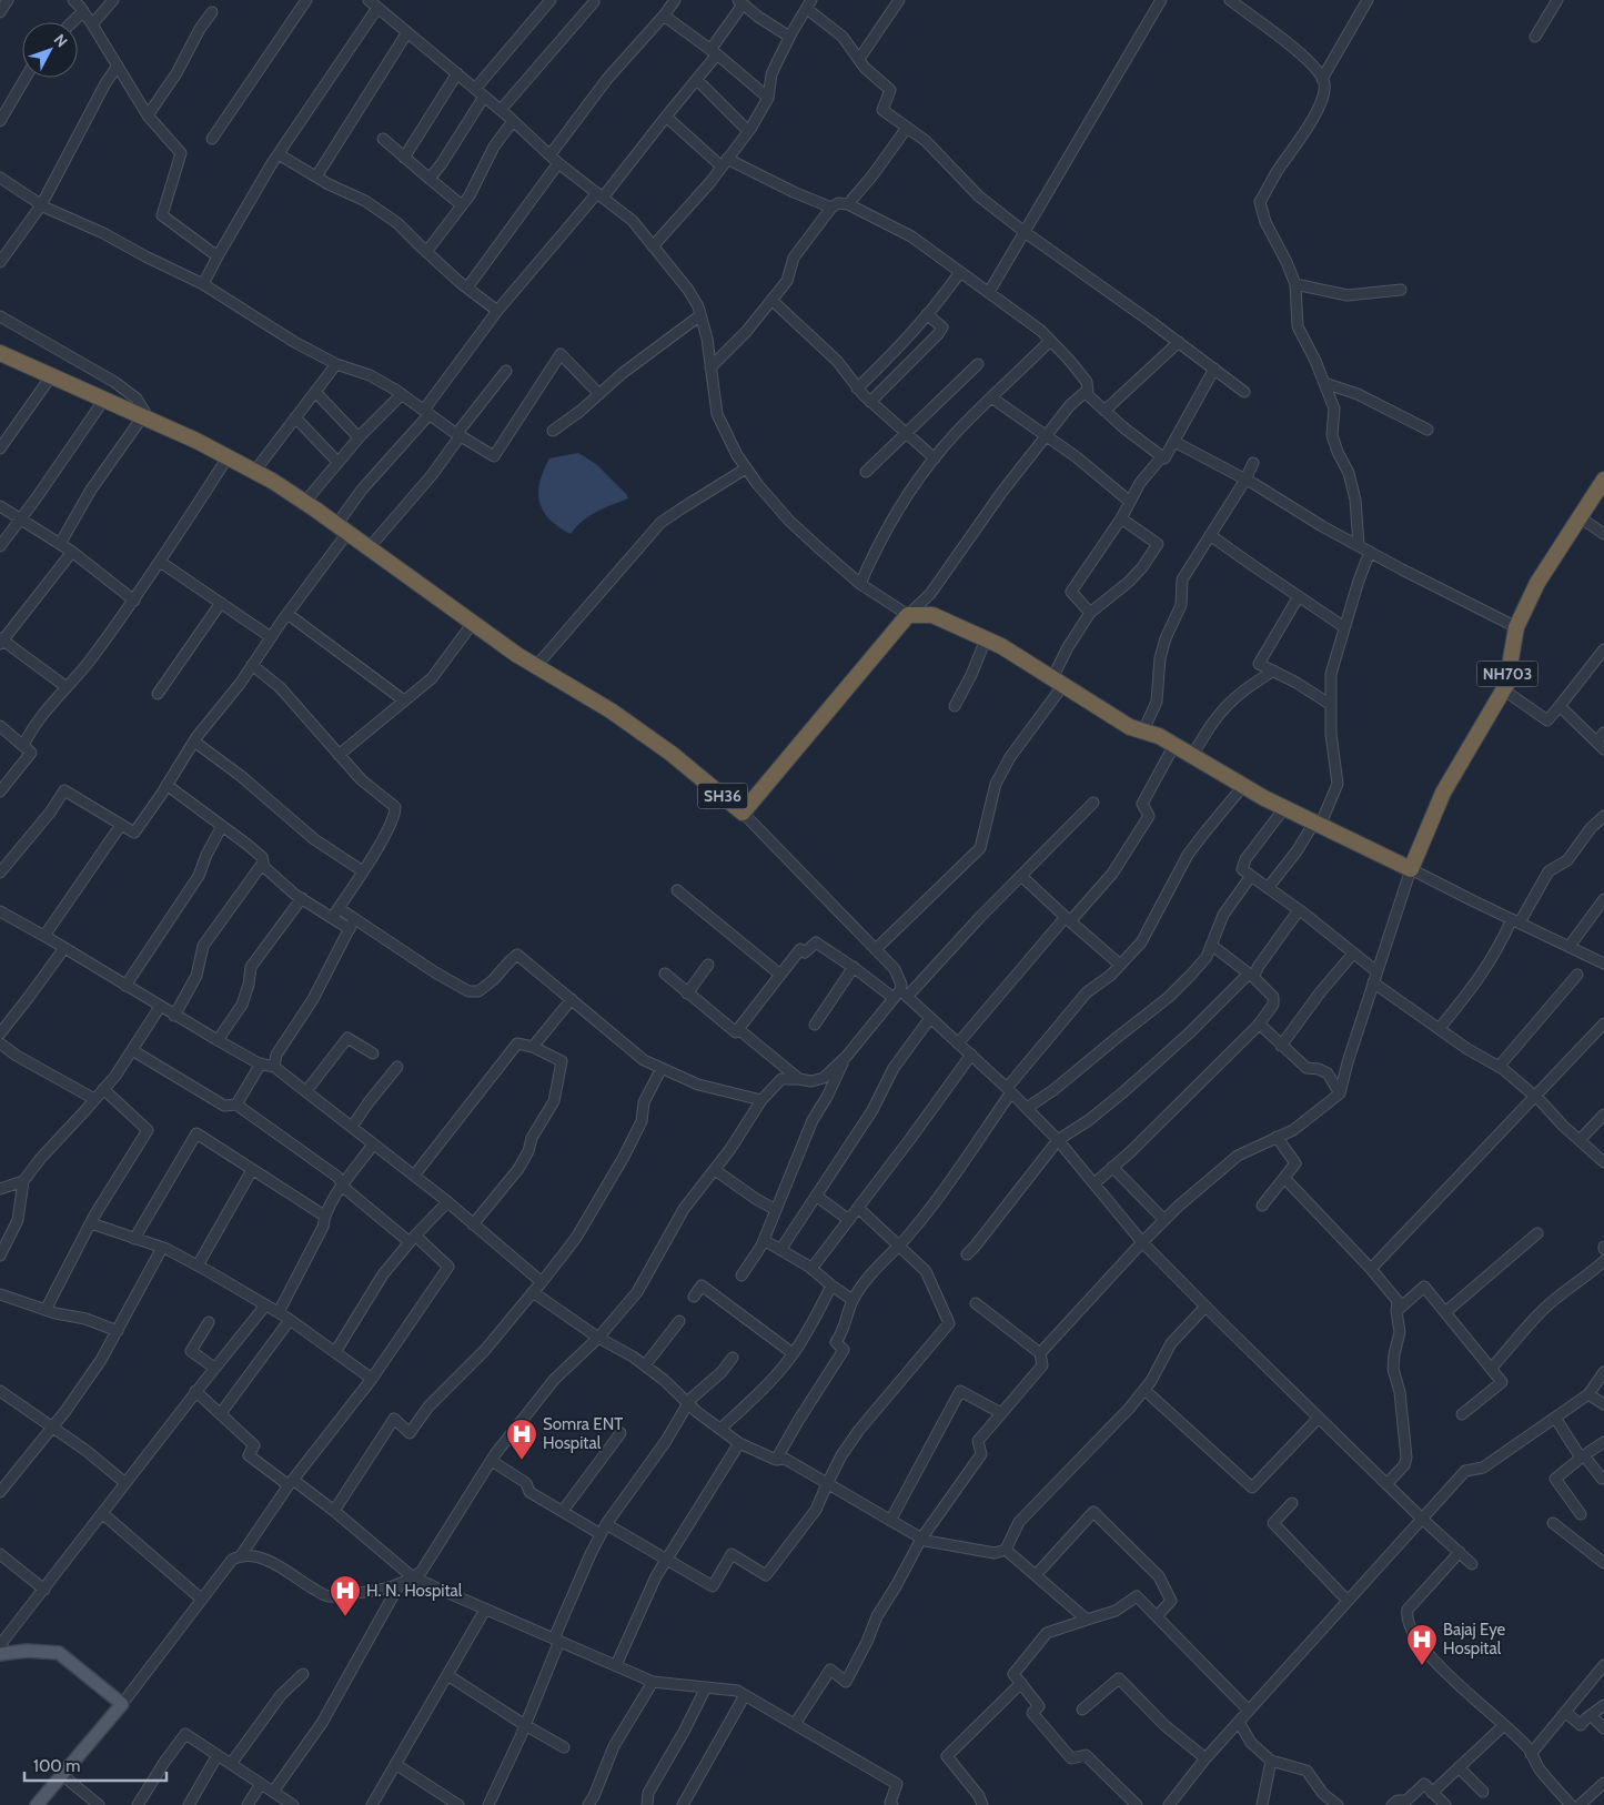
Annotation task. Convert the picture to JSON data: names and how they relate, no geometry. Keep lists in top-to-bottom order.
{
  "streets": {
    "highway": ["NH703", "SH36"]
  },
  "places": {
    "hospital": ["Somra ENT Hospital", "H. N. Hospital", "Bajaj Eye Hospital"]
  },
  "scale_bar": "100 m",
  "north": "top right"
}
